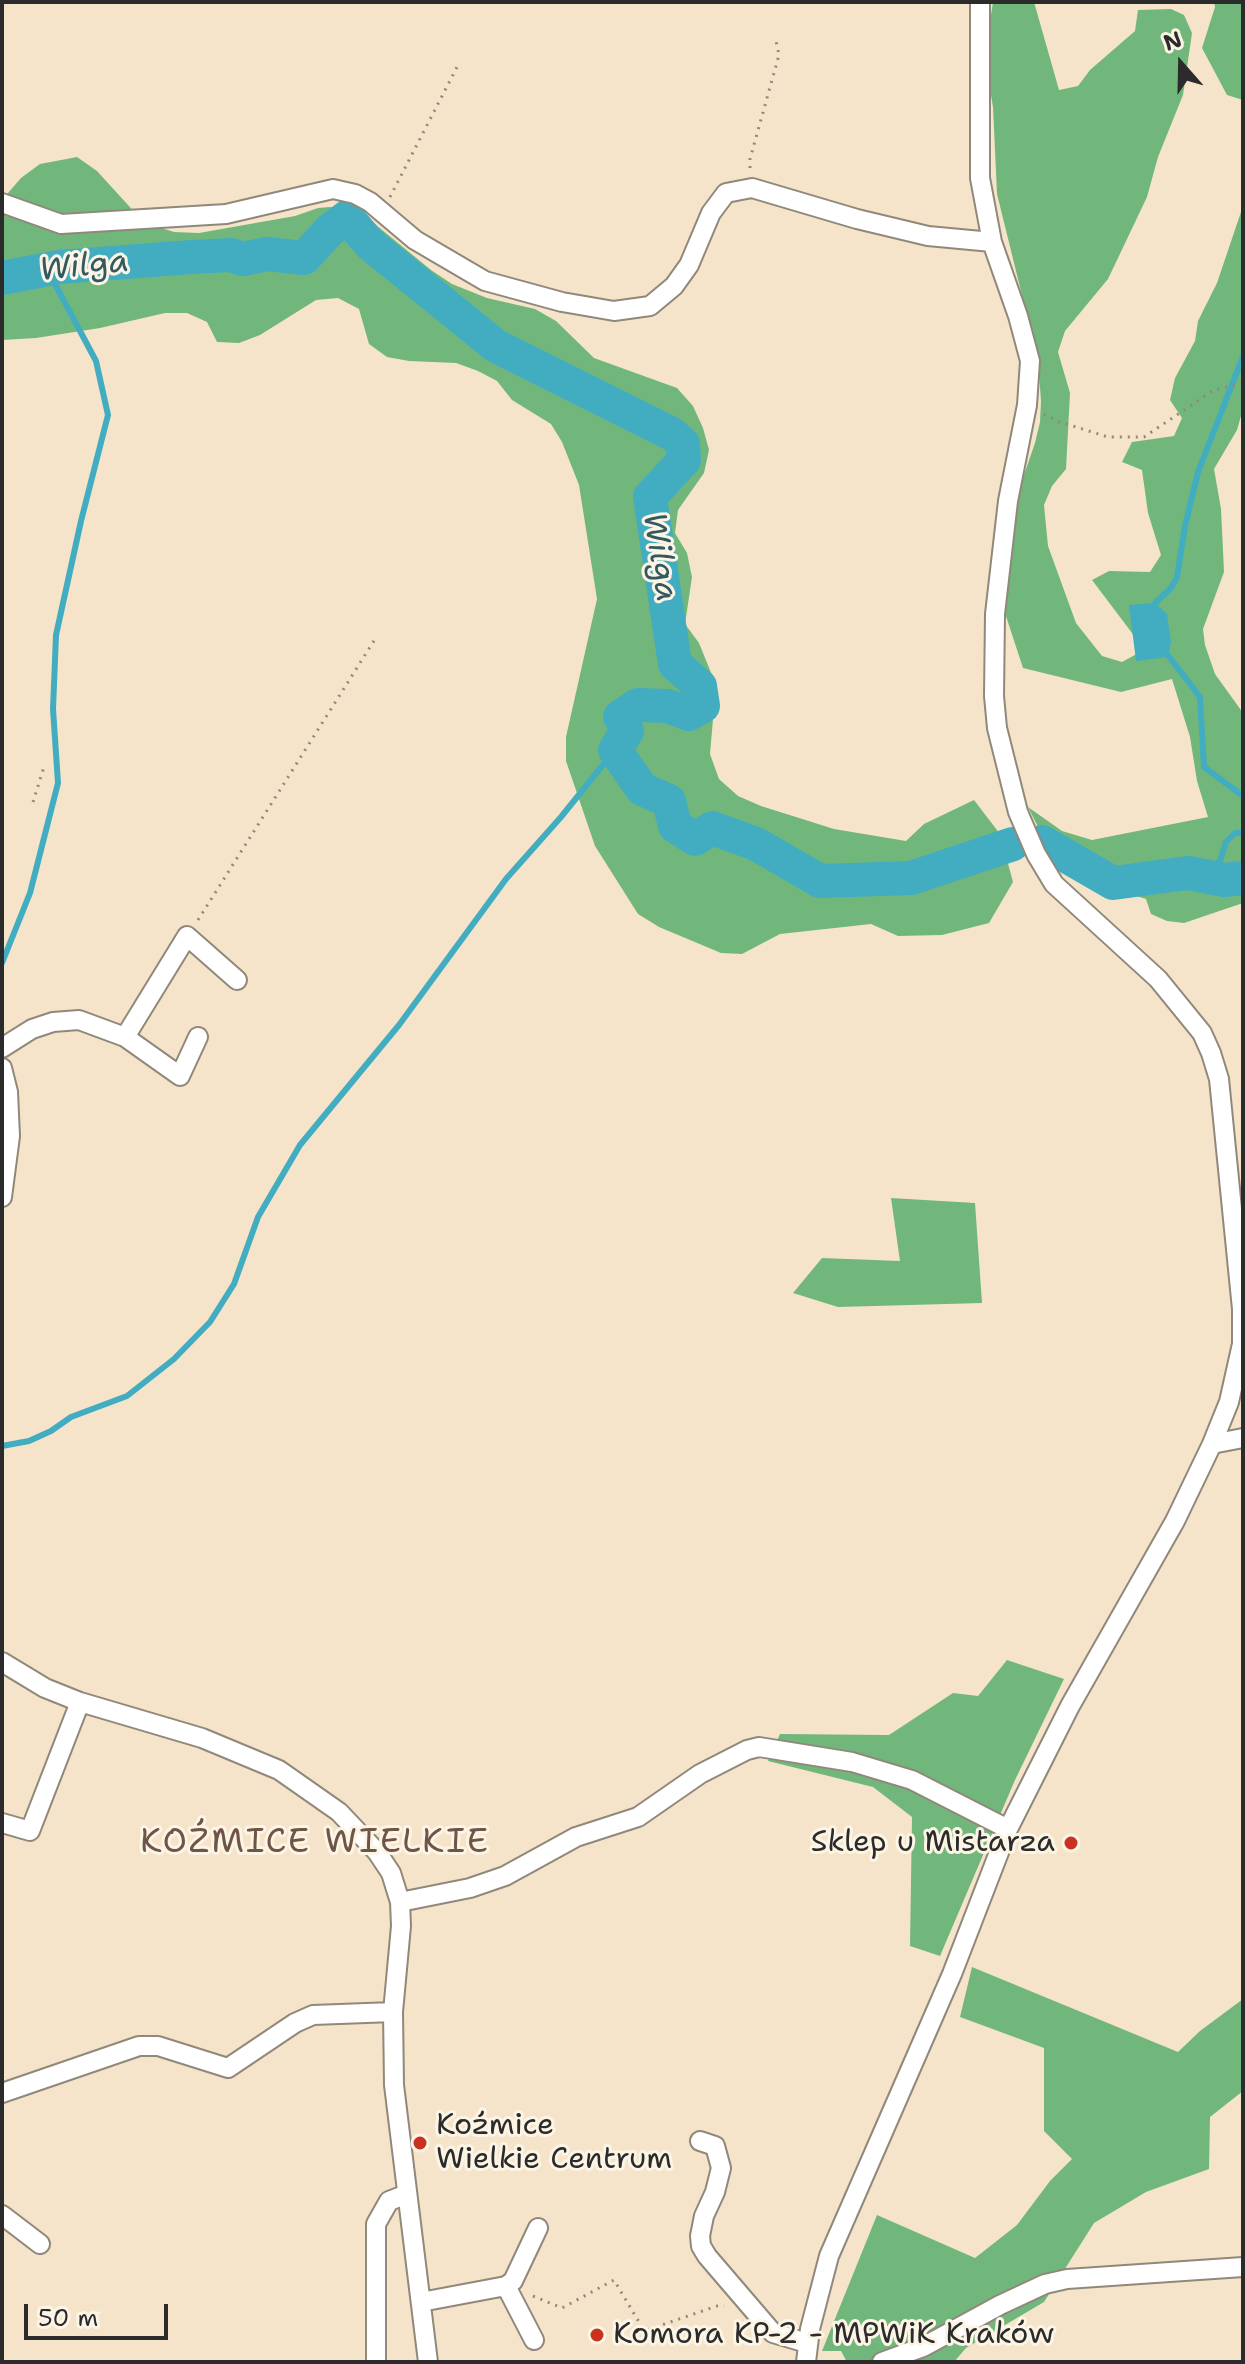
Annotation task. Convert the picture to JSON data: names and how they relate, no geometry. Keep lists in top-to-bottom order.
{
  "districts": ["KOŹMICE WIELKIE"],
  "water": ["Wilga"],
  "places": ["Sklep u Mistarza", "Koźmice Wielkie Centrum", "Komora KP-2 - MPWiK Kraków"],
  "scale_bar": "50 m",
  "north": "top"
}
